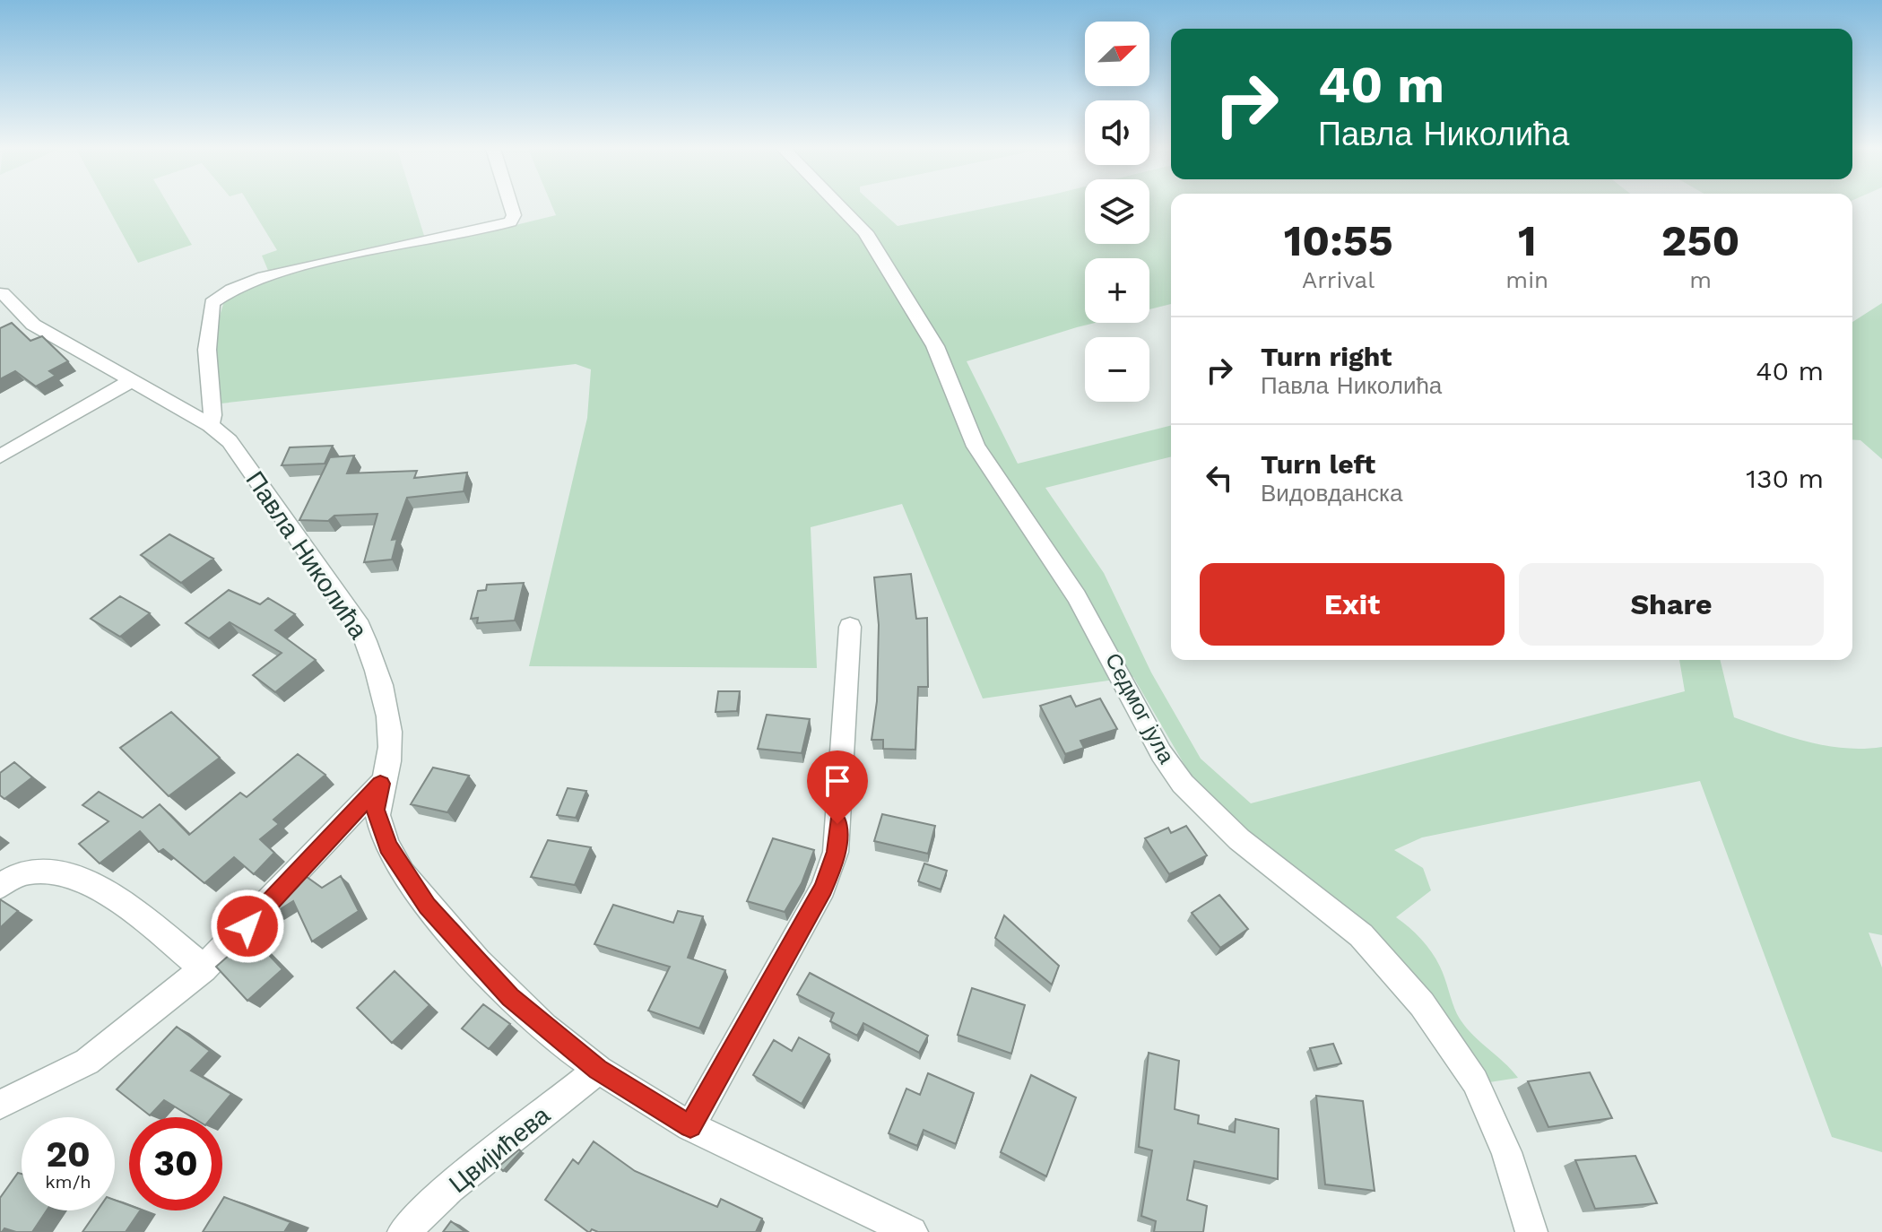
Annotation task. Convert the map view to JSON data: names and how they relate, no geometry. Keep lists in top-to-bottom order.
{
  "streets": {
    "street": ["Павла Николића", "Седмог јула", "Цвијићева"]
  },
  "crossings": [
    ["Павла Николића", "Цвијићева"]
  ],
  "north": "top right",
  "page": {
    "map_buttons": ["+", "−"],
    "turn": ["40 m", "Павла Николића"],
    "eta": [
      "10:55",
      "Arrival",
      "1",
      "min",
      "250",
      "m"
    ],
    "list": [
      {
        "name": "Turn right",
        "note": "Павла Николића",
        "value": "40 m"
      },
      {
        "name": "Turn left",
        "note": "Видовданска",
        "value": "130 m"
      }
    ],
    "buttons": ["Exit", "Share"],
    "speed": "20 km/h",
    "limit": "30"
  }
}
